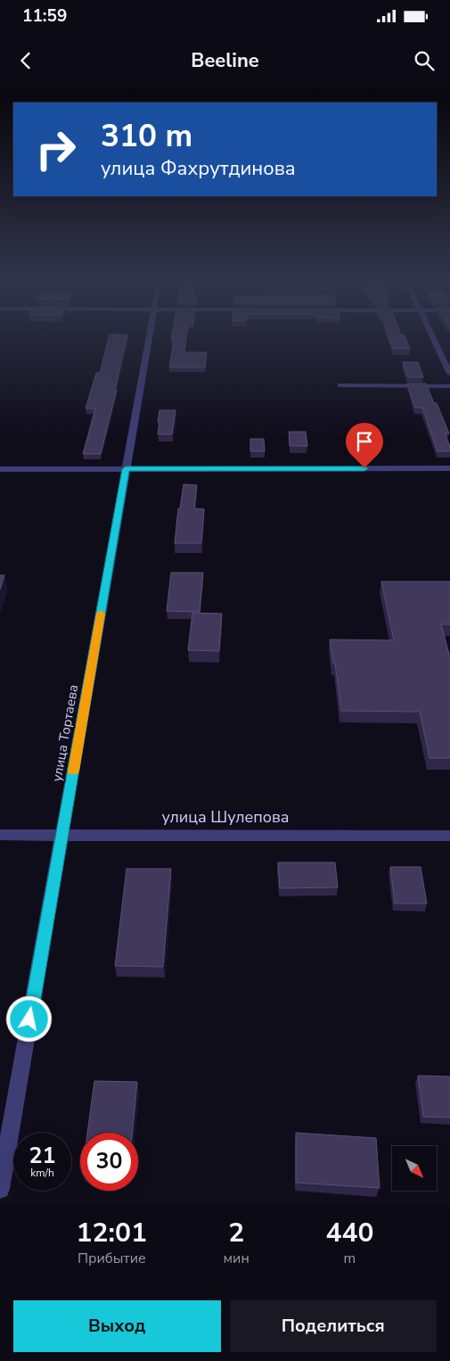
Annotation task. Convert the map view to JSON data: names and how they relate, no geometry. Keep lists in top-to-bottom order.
{
  "streets": {
    "street": ["улица Тортаева", "улица Шулепова"]
  },
  "crossings": [
    ["улица Тортаева", "улица Шулепова"]
  ],
  "north": "bottom right",
  "page": {
    "status": "11:59",
    "header": "Beeline",
    "turn": ["310 m", "улица Фахрутдинова"],
    "speed": "21 km/h",
    "limit": "30",
    "eta": [
      "12:01",
      "Прибытие",
      "2",
      "мин",
      "440",
      "m"
    ],
    "buttons": ["Выход", "Поделиться"]
  }
}
